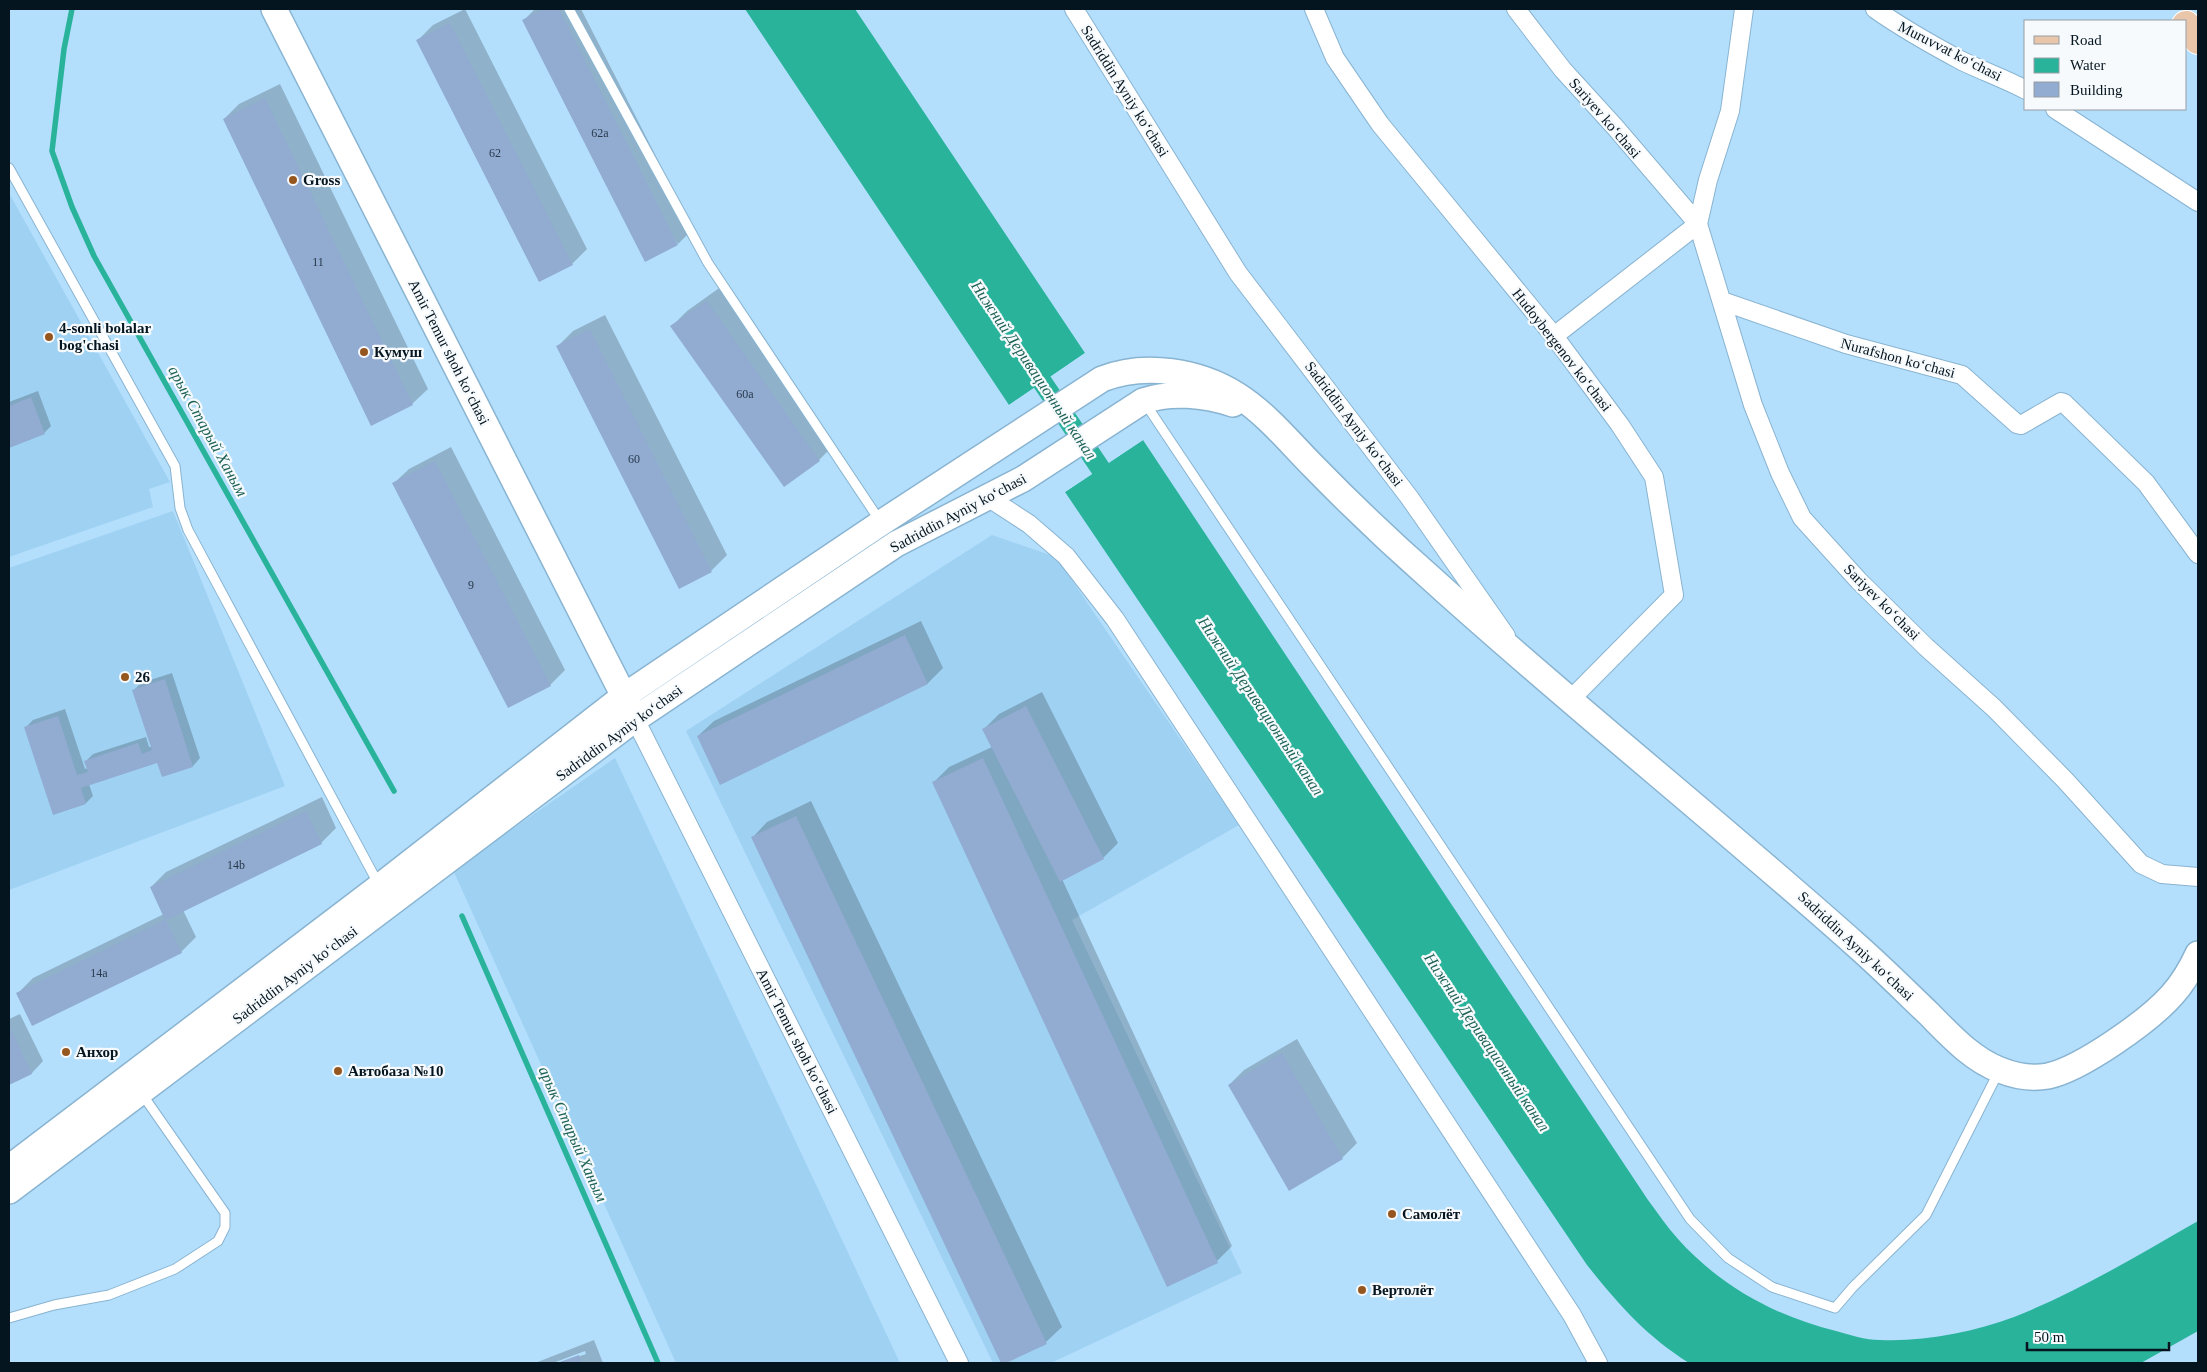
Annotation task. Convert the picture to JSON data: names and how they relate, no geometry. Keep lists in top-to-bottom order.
{
  "streets": {
    "main road": ["Sadriddin Ayniy ko‘chasi", "Amir Temur shoh ko‘chasi"],
    "street": [
      "Muruvvat ko‘chasi",
      "Sariyev ko‘chasi",
      "Hudoybergenov ko‘chasi",
      "Nurafshon ko‘chasi"
    ]
  },
  "crossings": [
    ["Sadriddin Ayniy ko‘chasi", "Hudoybergenov ko‘chasi"],
    ["Sadriddin Ayniy ko‘chasi", "Amir Temur shoh ko‘chasi"],
    ["Sariyev ko‘chasi", "Nurafshon ko‘chasi"]
  ],
  "water": ["Нижний Деривационный канал", "арык Старый Ханым"],
  "places": [
    "Gross",
    "4-sonli bolalar bog'chasi",
    "Кумуш",
    "26",
    "Анхор",
    "Автобаза №10",
    "Самолёт",
    "Вертолёт"
  ],
  "house_numbers": [
    "62a",
    "62",
    "11",
    "60a",
    "60",
    "9",
    "14b",
    "14a"
  ],
  "legend": ["Road", "Water", "Building"],
  "scale_bar": "50 m"
}
